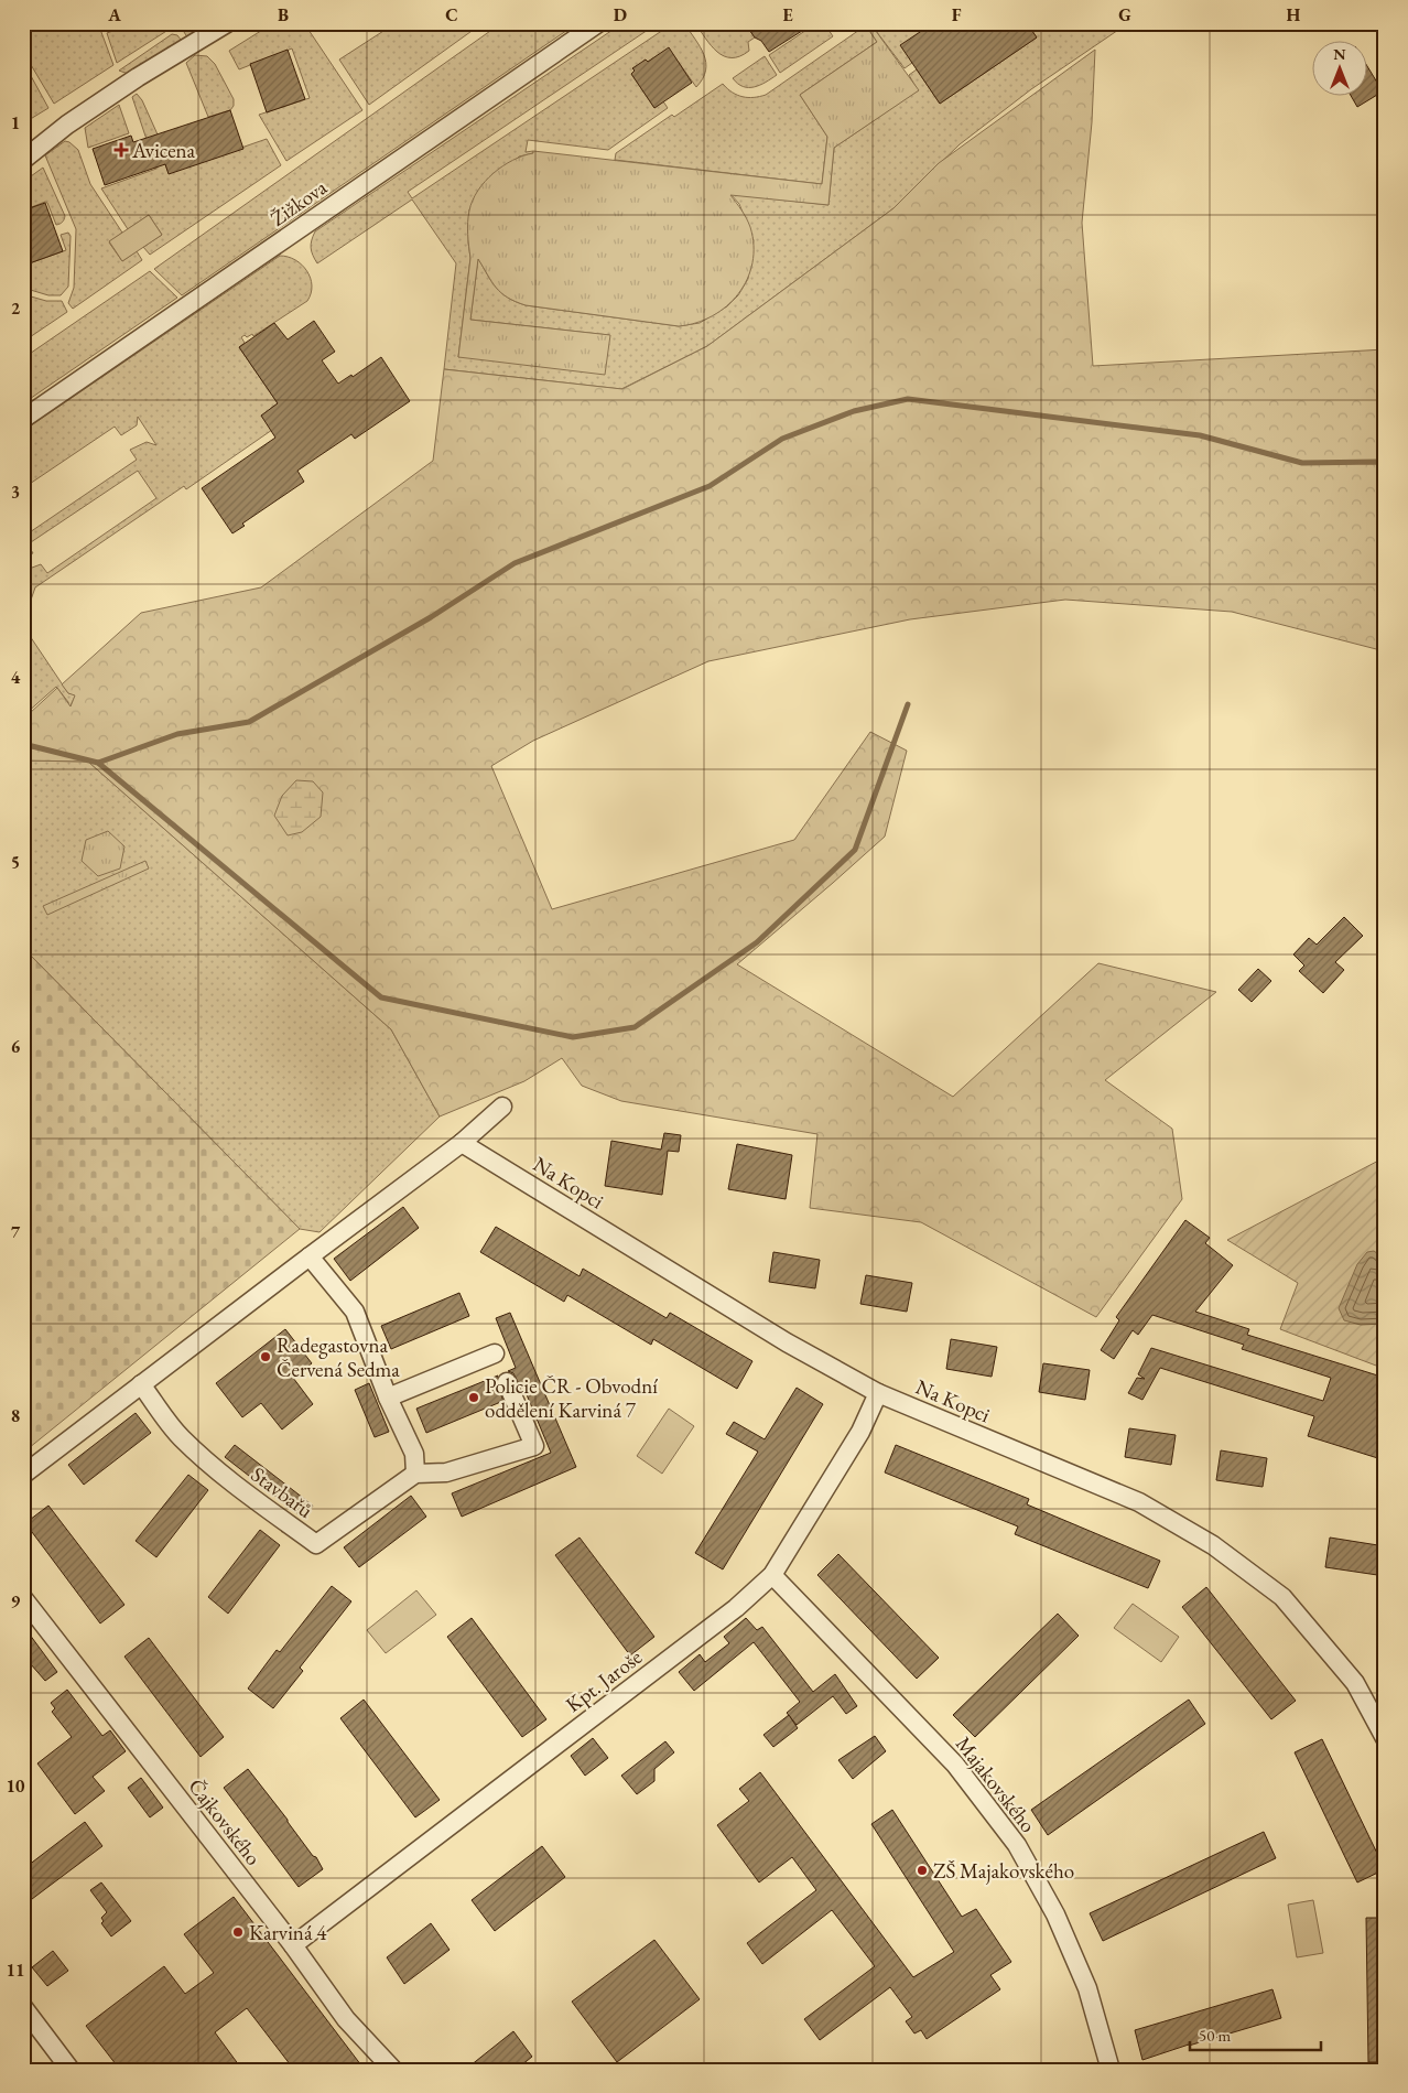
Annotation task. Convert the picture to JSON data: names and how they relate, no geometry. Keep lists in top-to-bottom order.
{
  "streets": {
    "street": [
      "Žižkova",
      "Na Kopci",
      "Stavbařů",
      "Kpt. Jaroše",
      "Majakovského",
      "Čajkovského"
    ]
  },
  "crossings": [
    ["Na Kopci", "Kpt. Jaroše"],
    ["Kpt. Jaroše", "Majakovského"],
    ["Kpt. Jaroše", "Čajkovského"]
  ],
  "places": {
    "health": ["Avicena"],
    "other": [
      "Radegastovna Červená Sedma",
      "Policie ČR - Obvodní oddělení Karviná 7",
      "ZŠ Majakovského",
      "Karviná 4"
    ]
  },
  "scale_bar": "50 m",
  "north": "top",
  "grid": {
    "columns": [
      "A",
      "B",
      "C",
      "D",
      "E",
      "F",
      "G",
      "H"
    ],
    "rows": [
      "1",
      "2",
      "3",
      "4",
      "5",
      "6",
      "7",
      "8",
      "9",
      "10",
      "11"
    ]
  }
}
